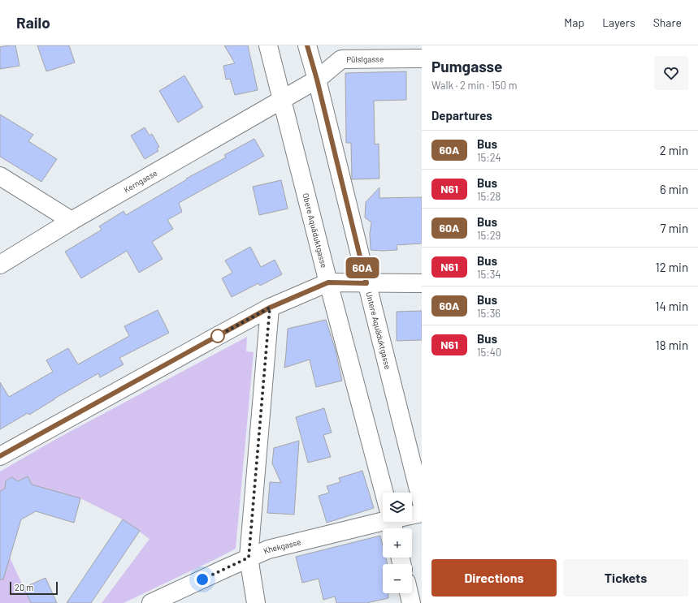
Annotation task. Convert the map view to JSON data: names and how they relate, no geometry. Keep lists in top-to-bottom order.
{
  "streets": {
    "street": [
      "Pülslgasse",
      "Kerngasse",
      "Obere Aquäduktgasse",
      "Untere Aquäduktgasse",
      "Khekgasse"
    ]
  },
  "crossings": [
    ["Pülslgasse", "Kerngasse"],
    ["Pülslgasse", "Obere Aquäduktgasse"],
    ["Pülslgasse", "Untere Aquäduktgasse"],
    ["Kerngasse", "Obere Aquäduktgasse"]
  ],
  "lines": ["bus line 60A"],
  "scale_bar": "20 m",
  "page": {
    "header": "Railo",
    "nav": ["Map", "Layers", "Share"],
    "on_map": "60A",
    "heading": [
      ["Pumgasse", "Walk · 2 min · 150 m"],
      "Departures"
    ],
    "list": [
      {
        "mark": "60A",
        "name": "Bus",
        "note": "15:24",
        "value": "2 min"
      },
      {
        "mark": "N61",
        "name": "Bus",
        "note": "15:28",
        "value": "6 min"
      },
      {
        "mark": "60A",
        "name": "Bus",
        "note": "15:29",
        "value": "7 min"
      },
      {
        "mark": "N61",
        "name": "Bus",
        "note": "15:34",
        "value": "12 min"
      },
      {
        "mark": "60A",
        "name": "Bus",
        "note": "15:36",
        "value": "14 min"
      },
      {
        "mark": "N61",
        "name": "Bus",
        "note": "15:40",
        "value": "18 min"
      }
    ],
    "map_buttons": ["+", "−"],
    "buttons": ["Directions", "Tickets"],
    "scale": "20 m"
  }
}
